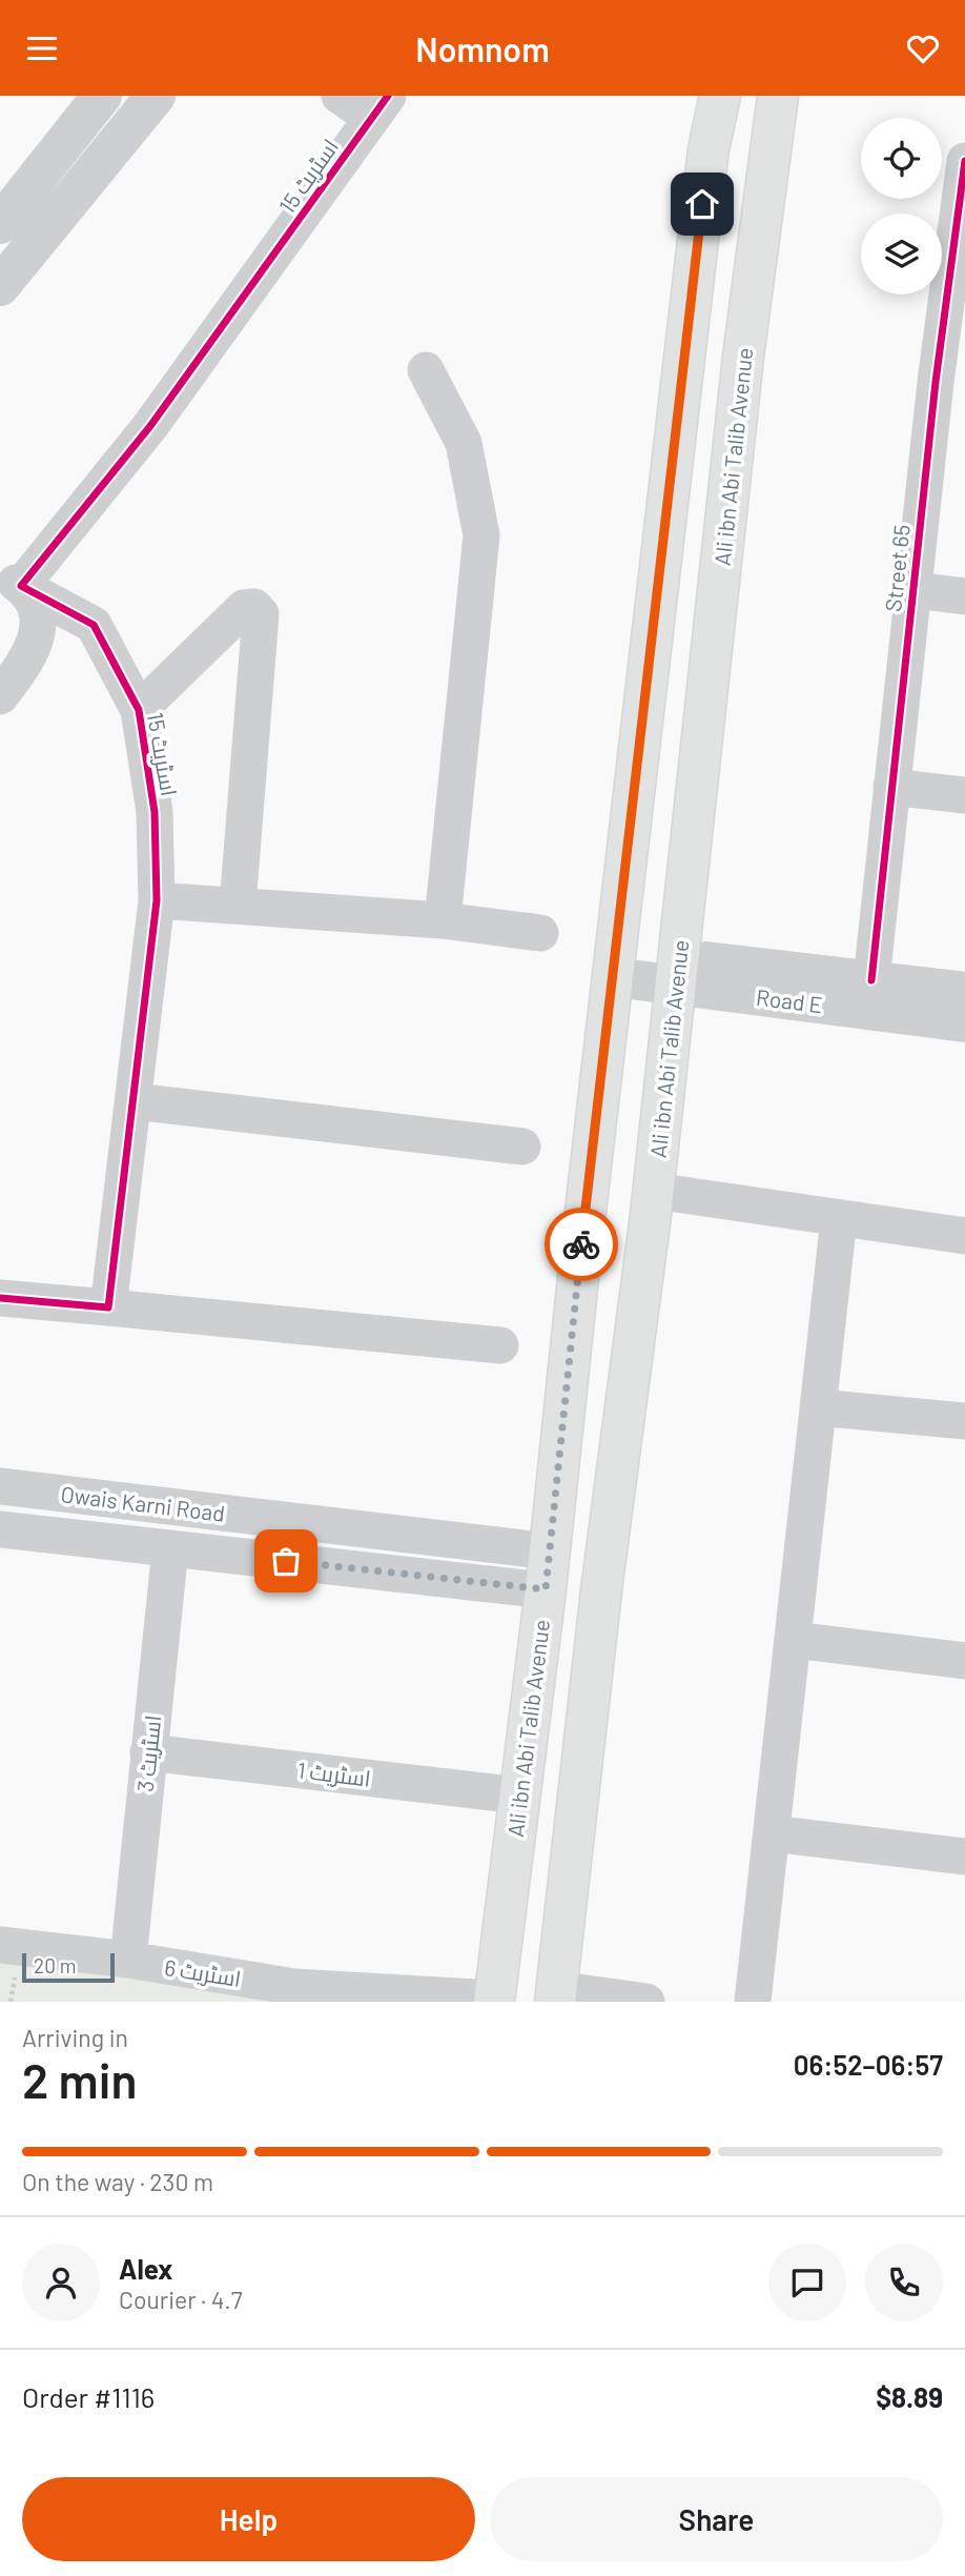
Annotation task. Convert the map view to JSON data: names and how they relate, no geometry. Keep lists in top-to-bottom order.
{
  "streets": {
    "main road": ["Ali ibn Abi Talib Avenue"],
    "street": [
      "اسٹریٹ 15",
      "Street 65",
      "Road E",
      "Owais Karni Road",
      "اسٹریٹ 3",
      "اسٹریٹ 1",
      "اسٹریٹ 6"
    ]
  },
  "crossings": [
    ["Ali ibn Abi Talib Avenue", "Road E"],
    ["Ali ibn Abi Talib Avenue", "Owais Karni Road"],
    ["Ali ibn Abi Talib Avenue", "اسٹریٹ 1"],
    ["Ali ibn Abi Talib Avenue", "اسٹریٹ 6"],
    ["Street 65", "Road E"],
    ["Owais Karni Road", "اسٹریٹ 3"],
    ["اسٹریٹ 3", "اسٹریٹ 1"],
    ["اسٹریٹ 3", "اسٹریٹ 6"]
  ],
  "scale_bar": "20 m",
  "page": {
    "header": "Nomnom",
    "scale": "20 m",
    "heading": ["2 min", "Arriving in", "06:52–06:57"],
    "panel": [
      "Alex",
      "Courier · 4.7",
      "Order #1116",
      "$8.89"
    ],
    "bar": "On the way · 230 m",
    "buttons": ["Help", "Share"]
  }
}
